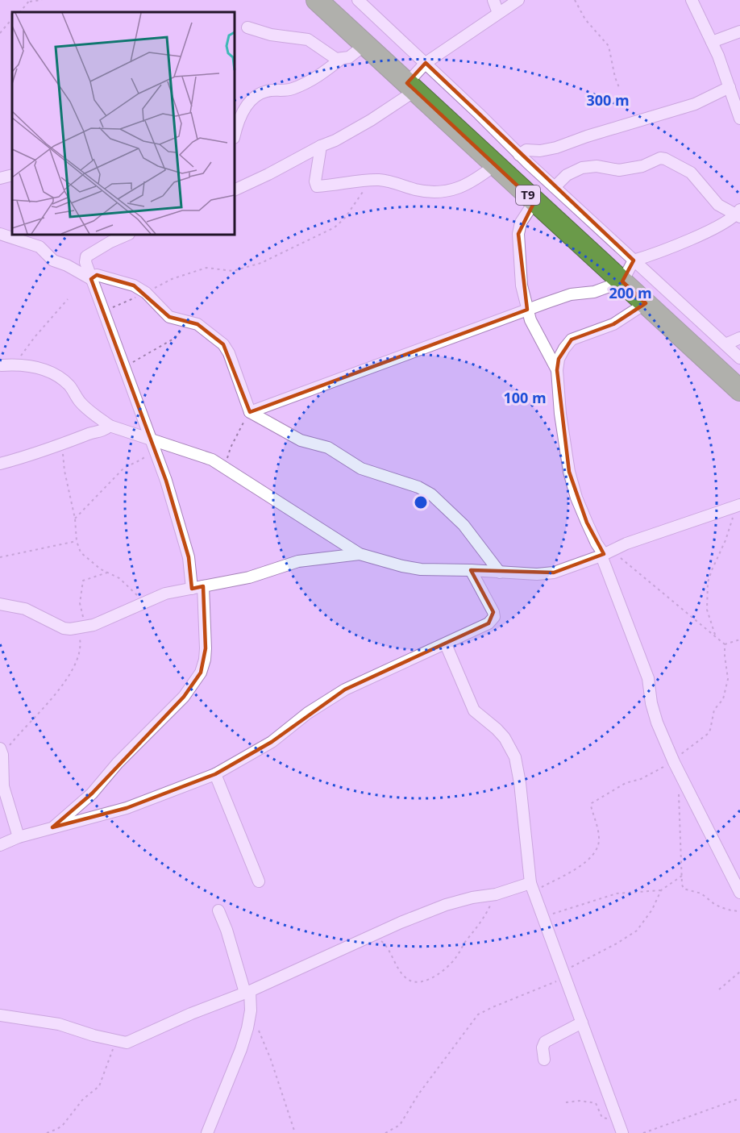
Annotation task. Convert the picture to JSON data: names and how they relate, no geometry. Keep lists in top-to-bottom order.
{
  "streets": {
    "highway": ["T9"]
  },
  "rings": ["300 m", "200 m", "100 m"]
}
